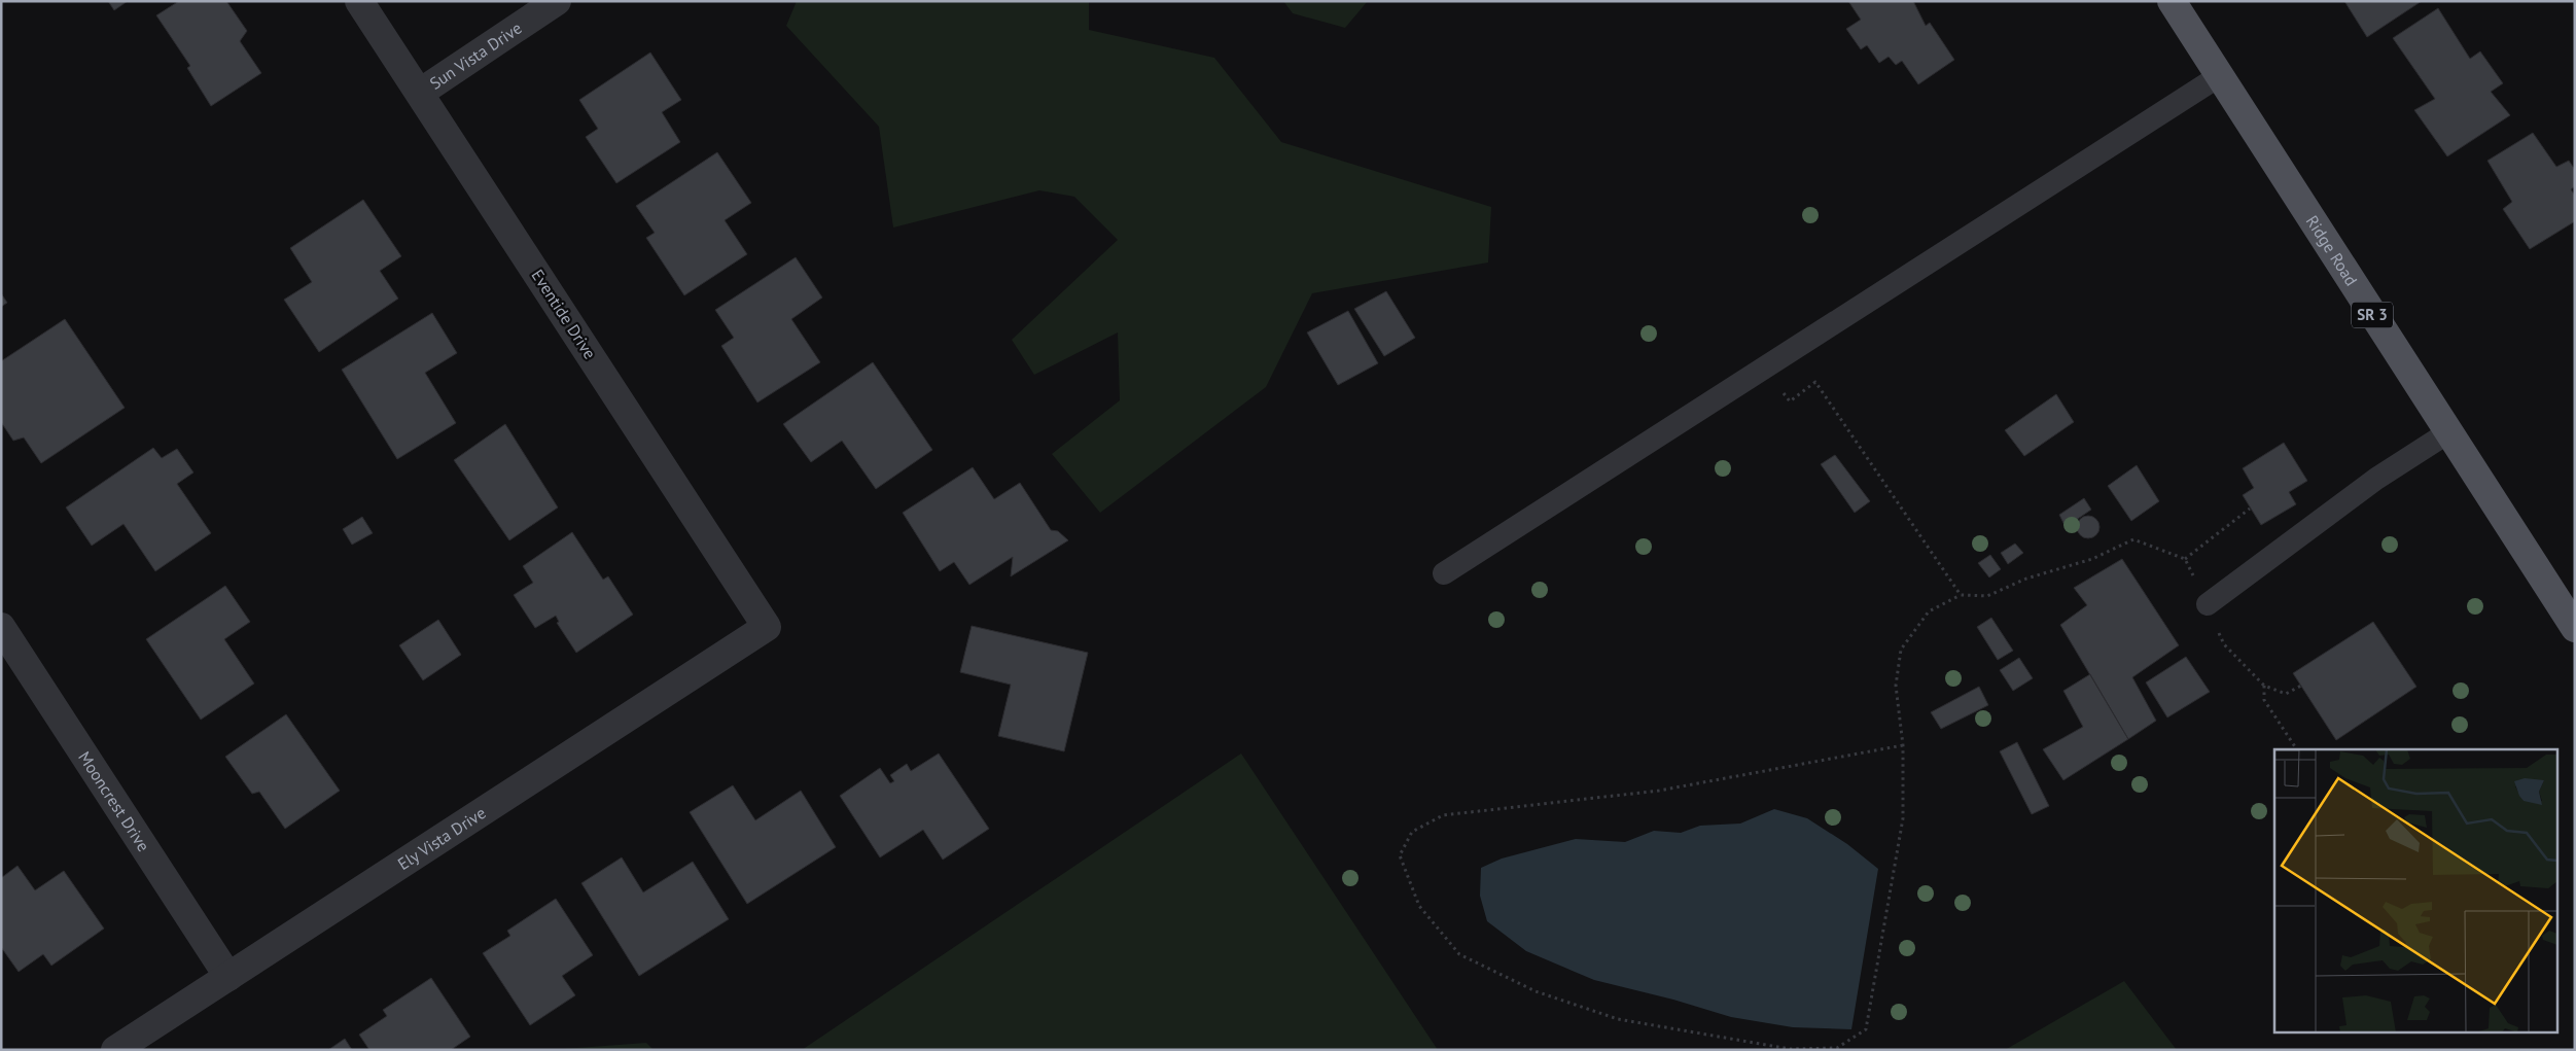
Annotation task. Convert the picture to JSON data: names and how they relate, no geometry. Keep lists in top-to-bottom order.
{
  "streets": {
    "main road": ["Ridge Road", "SR 3"],
    "street": [
      "Sun Vista Drive",
      "Eventide Drive",
      "Mooncrest Drive",
      "Ely Vista Drive"
    ]
  },
  "crossings": [
    ["Sun Vista Drive", "Eventide Drive"],
    ["Eventide Drive", "Ely Vista Drive"],
    ["Mooncrest Drive", "Ely Vista Drive"]
  ]
}
